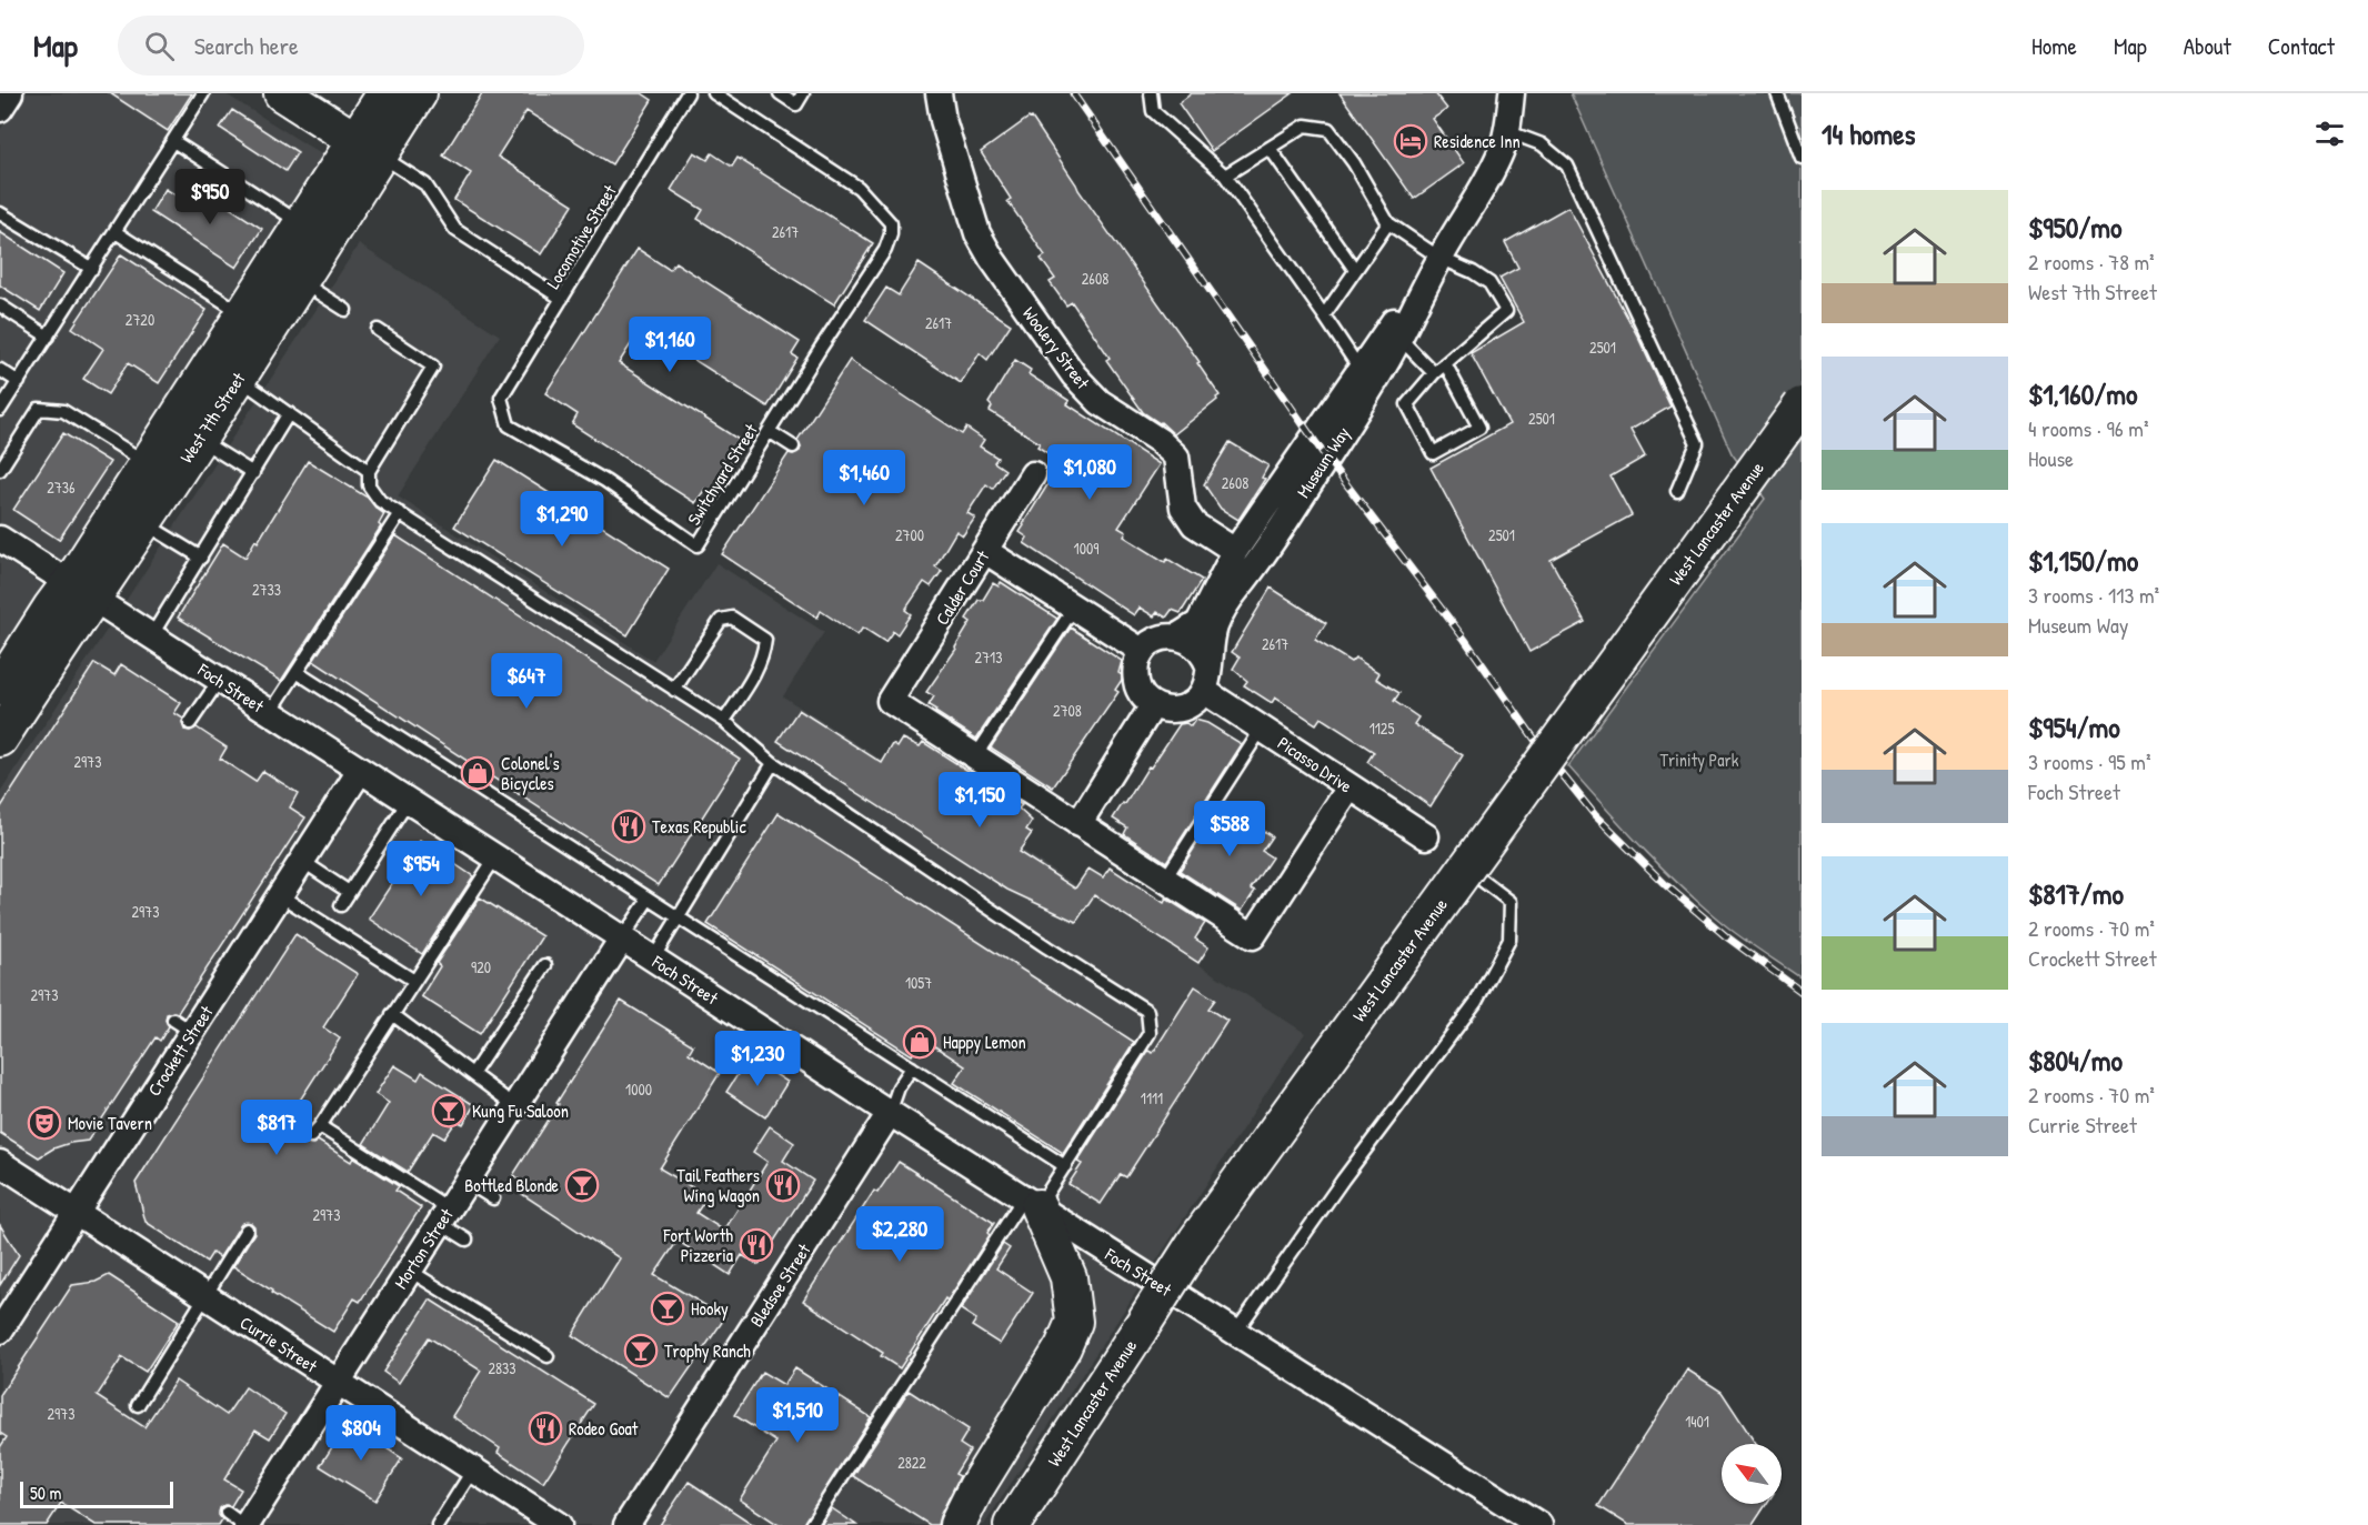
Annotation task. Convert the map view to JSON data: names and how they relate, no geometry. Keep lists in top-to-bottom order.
{
  "streets": {
    "main road": ["West 7th Street", "West Lancaster Avenue"],
    "street": [
      "Woolery Street",
      "Museum Way",
      "Calder Court",
      "Foch Street",
      "Picasso Drive",
      "Crockett Street",
      "Morton Street",
      "Bledsoe Street",
      "Currie Street"
    ],
    "lane": ["Locomotive Street", "Switchyard Street"]
  },
  "crossings": [
    ["Locomotive Street", "Switchyard Street"],
    ["Woolery Street", "Museum Way"],
    ["West 7th Street", "Foch Street"],
    ["Museum Way", "Picasso Drive"],
    ["Foch Street", "Crockett Street"],
    ["Foch Street", "Morton Street"],
    ["Foch Street", "Bledsoe Street"],
    ["Crockett Street", "Currie Street"],
    ["Morton Street", "Currie Street"]
  ],
  "parks": ["Trinity Park"],
  "places": {
    "hotel": ["Residence Inn"],
    "shop": ["Colonel's Bicycles", "Happy Lemon"],
    "restaurant": [
      "Texas Republic",
      "Tail Feathers Wing Wagon",
      "Fort Worth Pizzeria",
      "Rodeo Goat"
    ],
    "bar": [
      "Kung Fu Saloon",
      "Bottled Blonde",
      "Hooky",
      "Trophy Ranch"
    ],
    "theatre": ["Movie Tavern"]
  },
  "house_numbers": [
    "2617",
    "2608",
    "2720",
    "2617",
    "2501",
    "2501",
    "2608",
    "2736",
    "2700",
    "2501",
    "1009",
    "2733",
    "2617",
    "2713",
    "2708",
    "1125",
    "2973",
    "2973",
    "920",
    "1057",
    "2973",
    "1000",
    "1111",
    "2973",
    "2833",
    "2973",
    "1401",
    "2822"
  ],
  "scale_bar": "50 m",
  "north": "top left",
  "page": {
    "header": "Map",
    "search": "Search here",
    "nav": [
      "Home",
      "Map",
      "About",
      "Contact"
    ],
    "heading": "14 homes",
    "price": [
      "$950",
      "$1,160",
      "$1,080",
      "$1,460",
      "$1,290",
      "$647",
      "$1,150",
      "$588",
      "$954",
      "$1,230",
      "$817",
      "$2,280",
      "$1,510",
      "$804"
    ],
    "list": [
      {
        "name": "$950/mo",
        "note": "2 rooms · 78 m² · West 7th Street"
      },
      {
        "name": "$1,160/mo",
        "note": "4 rooms · 96 m² · House"
      },
      {
        "name": "$1,150/mo",
        "note": "3 rooms · 113 m² · Museum Way"
      },
      {
        "name": "$954/mo",
        "note": "3 rooms · 95 m² · Foch Street"
      },
      {
        "name": "$817/mo",
        "note": "2 rooms · 70 m² · Crockett Street"
      },
      {
        "name": "$804/mo",
        "note": "2 rooms · 70 m² · Currie Street"
      }
    ],
    "scale": "50 m"
  }
}
